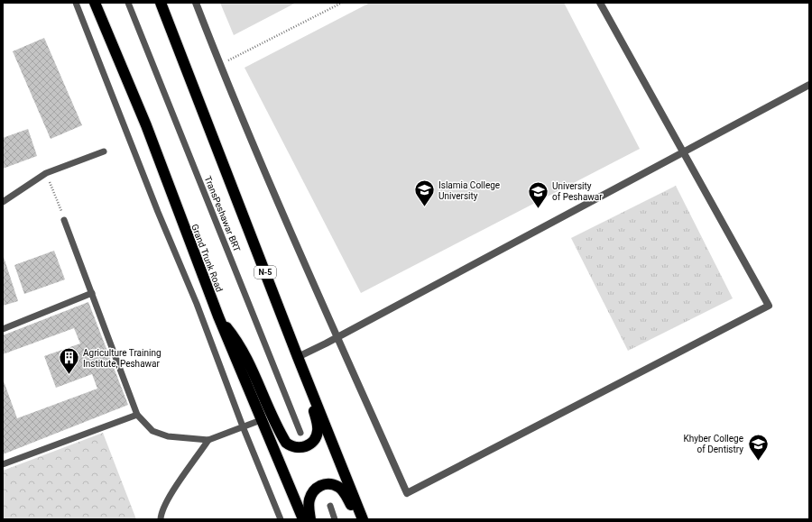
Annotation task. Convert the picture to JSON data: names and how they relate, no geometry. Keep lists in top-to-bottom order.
{
  "streets": {
    "highway": ["Grand Trunk Road", "N-5"],
    "lane": ["TransPeshawar BRT"]
  },
  "places": {
    "school or university": ["Islamia College University", "University of Peshawar", "Khyber College of Dentistry"],
    "building": ["Agriculture Training Institute, Peshawar"]
  }
}
